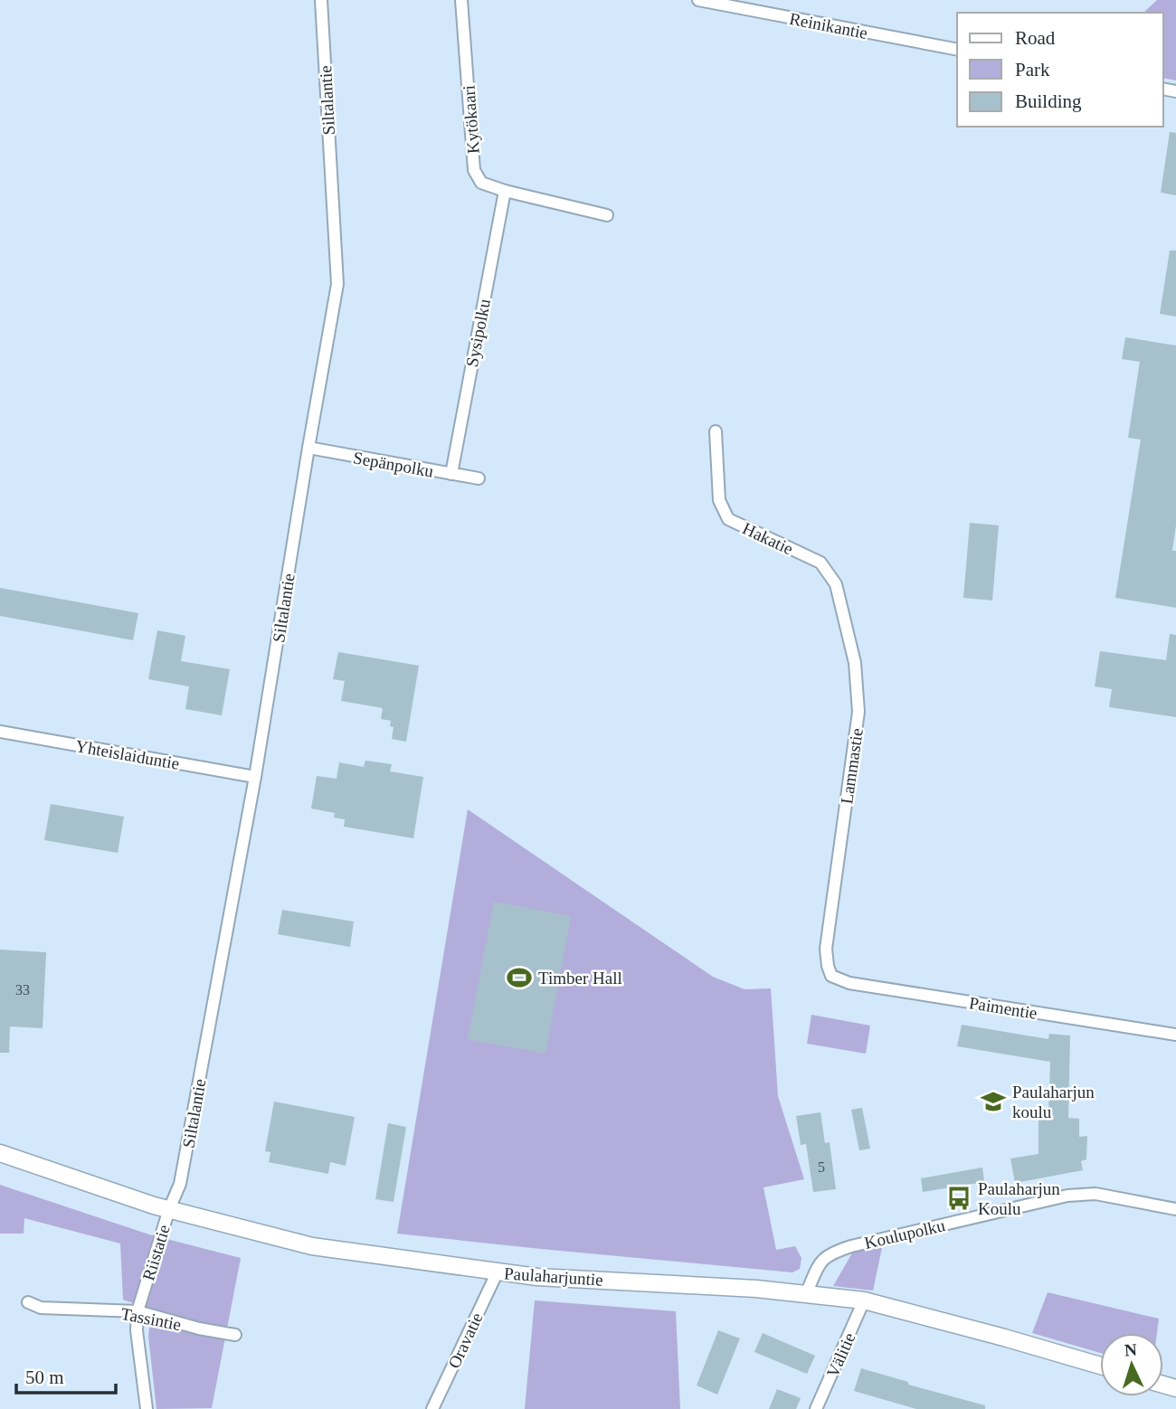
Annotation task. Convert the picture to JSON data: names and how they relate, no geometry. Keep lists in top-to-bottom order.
{
  "streets": {
    "main road": ["Paulaharjuntie"],
    "street": [
      "Reinikantie",
      "Siltalantie",
      "Kytökaari",
      "Sysipolku",
      "Sepänpolku",
      "Hakatie",
      "Yhteislaiduntie",
      "Lammastie",
      "Paimentie",
      "Koulupolku",
      "Riistatie",
      "Tassintie",
      "Oravatie",
      "Välitie"
    ]
  },
  "crossings": [
    ["Siltalantie", "Sepänpolku"],
    ["Siltalantie", "Yhteislaiduntie"],
    ["Siltalantie", "Riistatie"],
    ["Siltalantie", "Paulaharjuntie"],
    ["Kytökaari", "Sysipolku"],
    ["Sysipolku", "Sepänpolku"],
    ["Hakatie", "Lammastie"],
    ["Lammastie", "Paimentie"],
    ["Koulupolku", "Paulaharjuntie"],
    ["Riistatie", "Paulaharjuntie"],
    ["Riistatie", "Tassintie"],
    ["Paulaharjuntie", "Oravatie"],
    ["Paulaharjuntie", "Välitie"]
  ],
  "places": {
    "sports": ["Timber Hall"],
    "school or university": ["Paulaharjun koulu"],
    "bus stop": ["Paulaharjun Koulu"]
  },
  "house_numbers": ["33", "5"],
  "legend": ["Road", "Park", "Building"],
  "scale_bar": "50 m",
  "north": "top"
}
